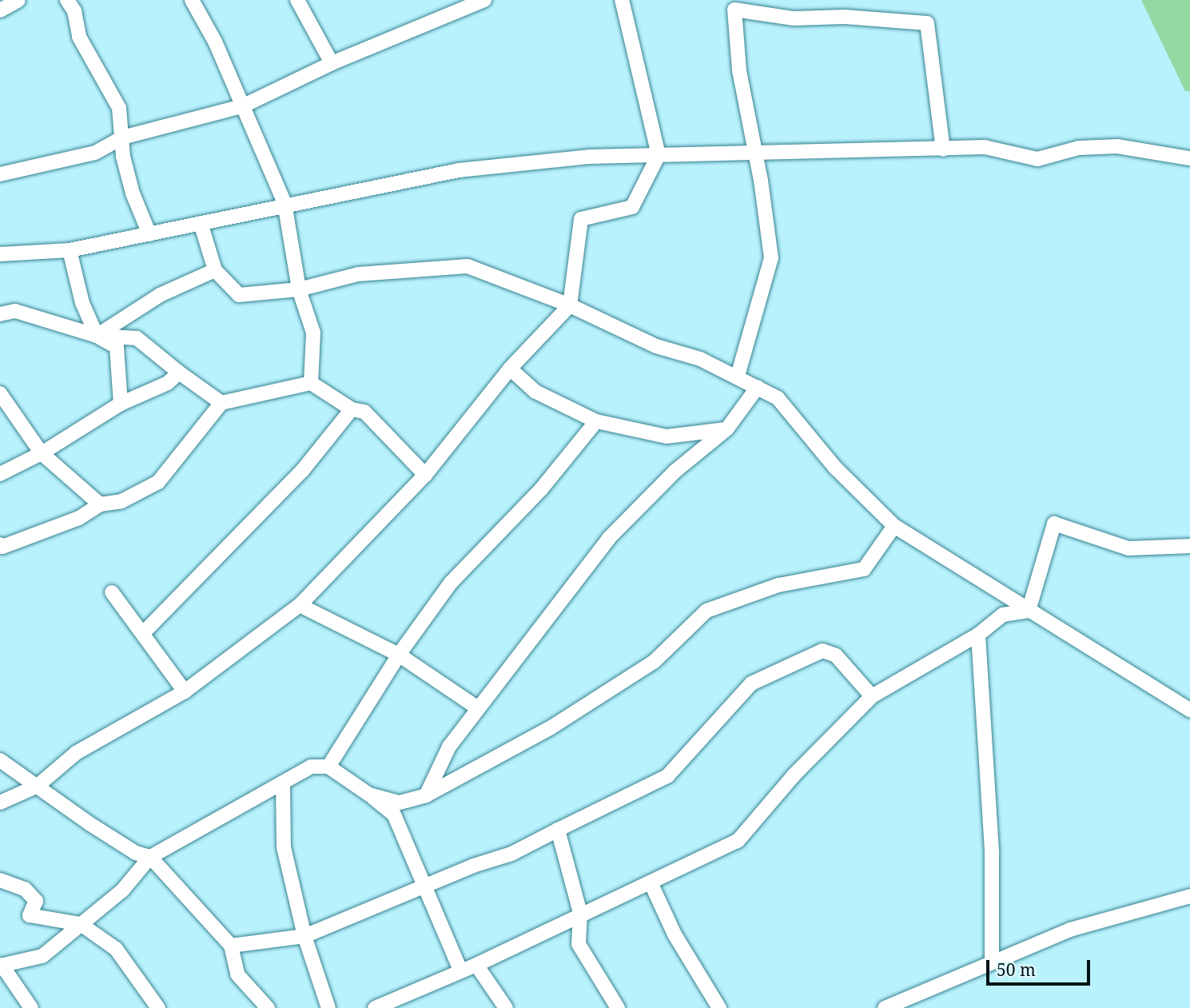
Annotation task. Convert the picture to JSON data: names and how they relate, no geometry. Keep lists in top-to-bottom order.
{
  "scale_bar": "50 m"
}
